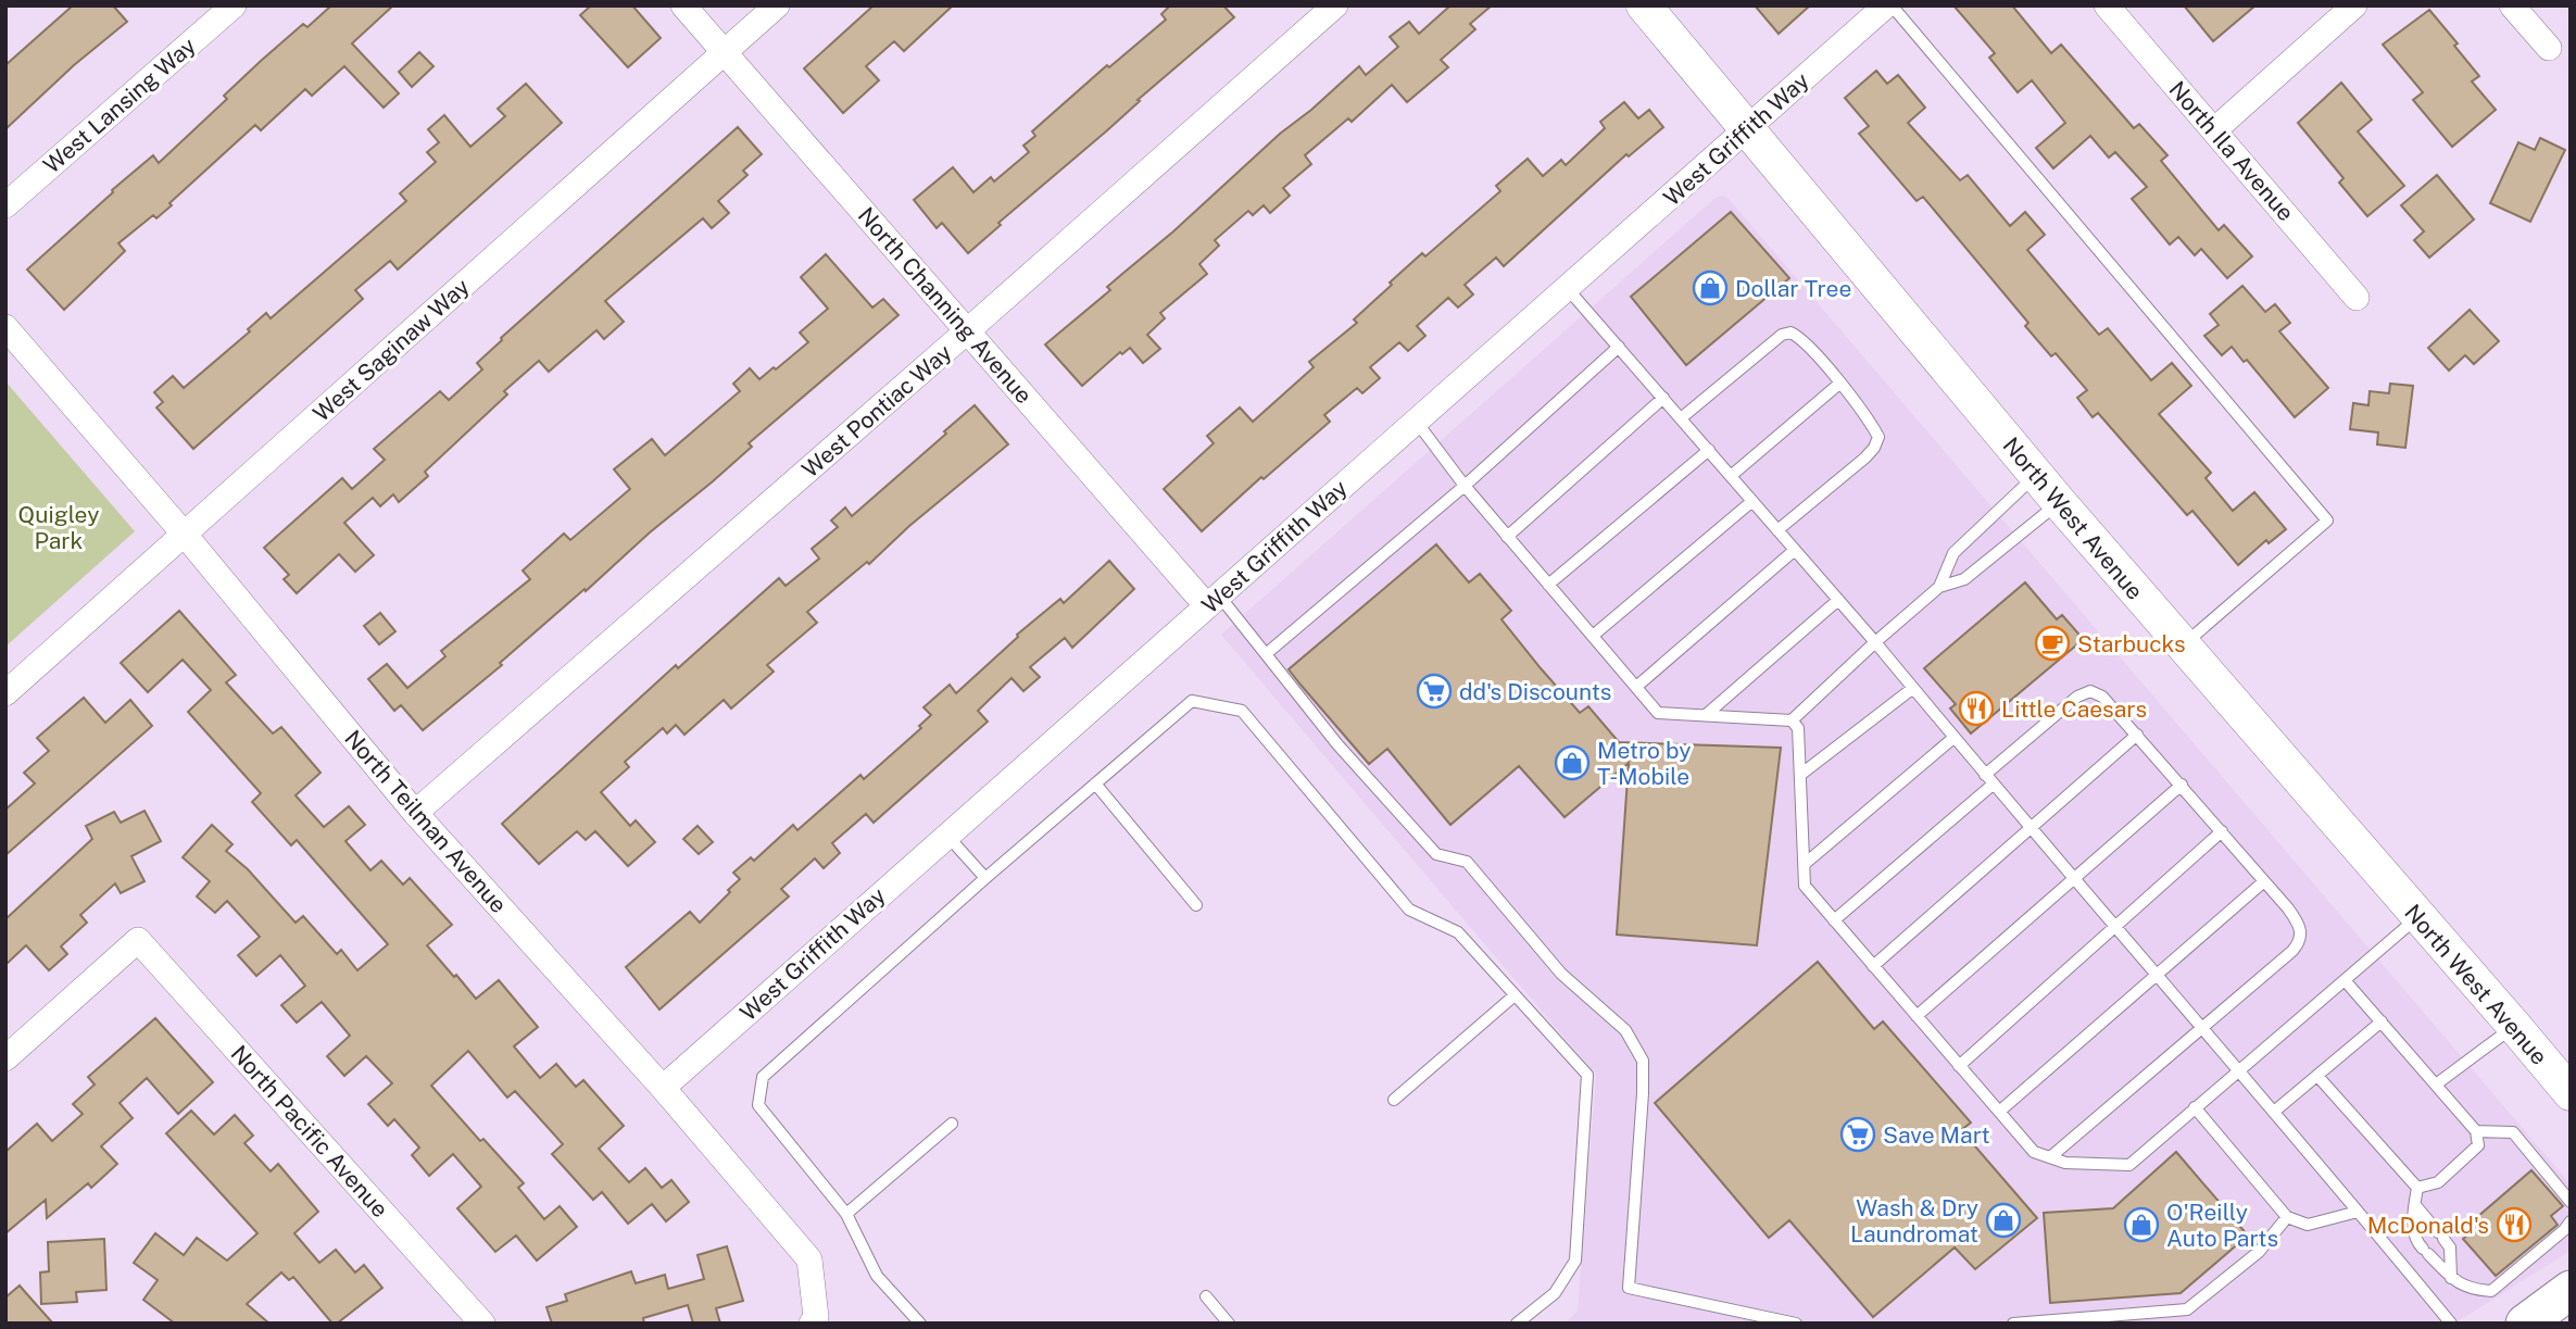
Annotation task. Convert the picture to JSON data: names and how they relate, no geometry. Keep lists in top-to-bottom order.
{
  "streets": {
    "main road": ["North West Avenue"],
    "street": [
      "West Lansing Way",
      "West Griffith Way",
      "North Ila Avenue",
      "North Channing Avenue",
      "West Saginaw Way",
      "West Pontiac Way",
      "North Teilman Avenue",
      "North Pacific Avenue"
    ]
  },
  "crossings": [
    ["West Griffith Way", "North Channing Avenue"],
    ["West Griffith Way", "North West Avenue"],
    ["West Griffith Way", "North Teilman Avenue"],
    ["North Channing Avenue", "West Saginaw Way"],
    ["North Channing Avenue", "West Pontiac Way"],
    ["West Saginaw Way", "North Teilman Avenue"],
    ["West Pontiac Way", "North Teilman Avenue"]
  ],
  "parks": ["Quigley Park"],
  "places": {
    "shop": [
      "Dollar Tree",
      "Metro by T-Mobile",
      "Wash & Dry Laundromat",
      "O'Reilly Auto Parts"
    ],
    "cafe": ["Starbucks"],
    "supermarket": ["dd's Discounts", "Save Mart"],
    "restaurant": ["Little Caesars", "McDonald's"]
  }
}
